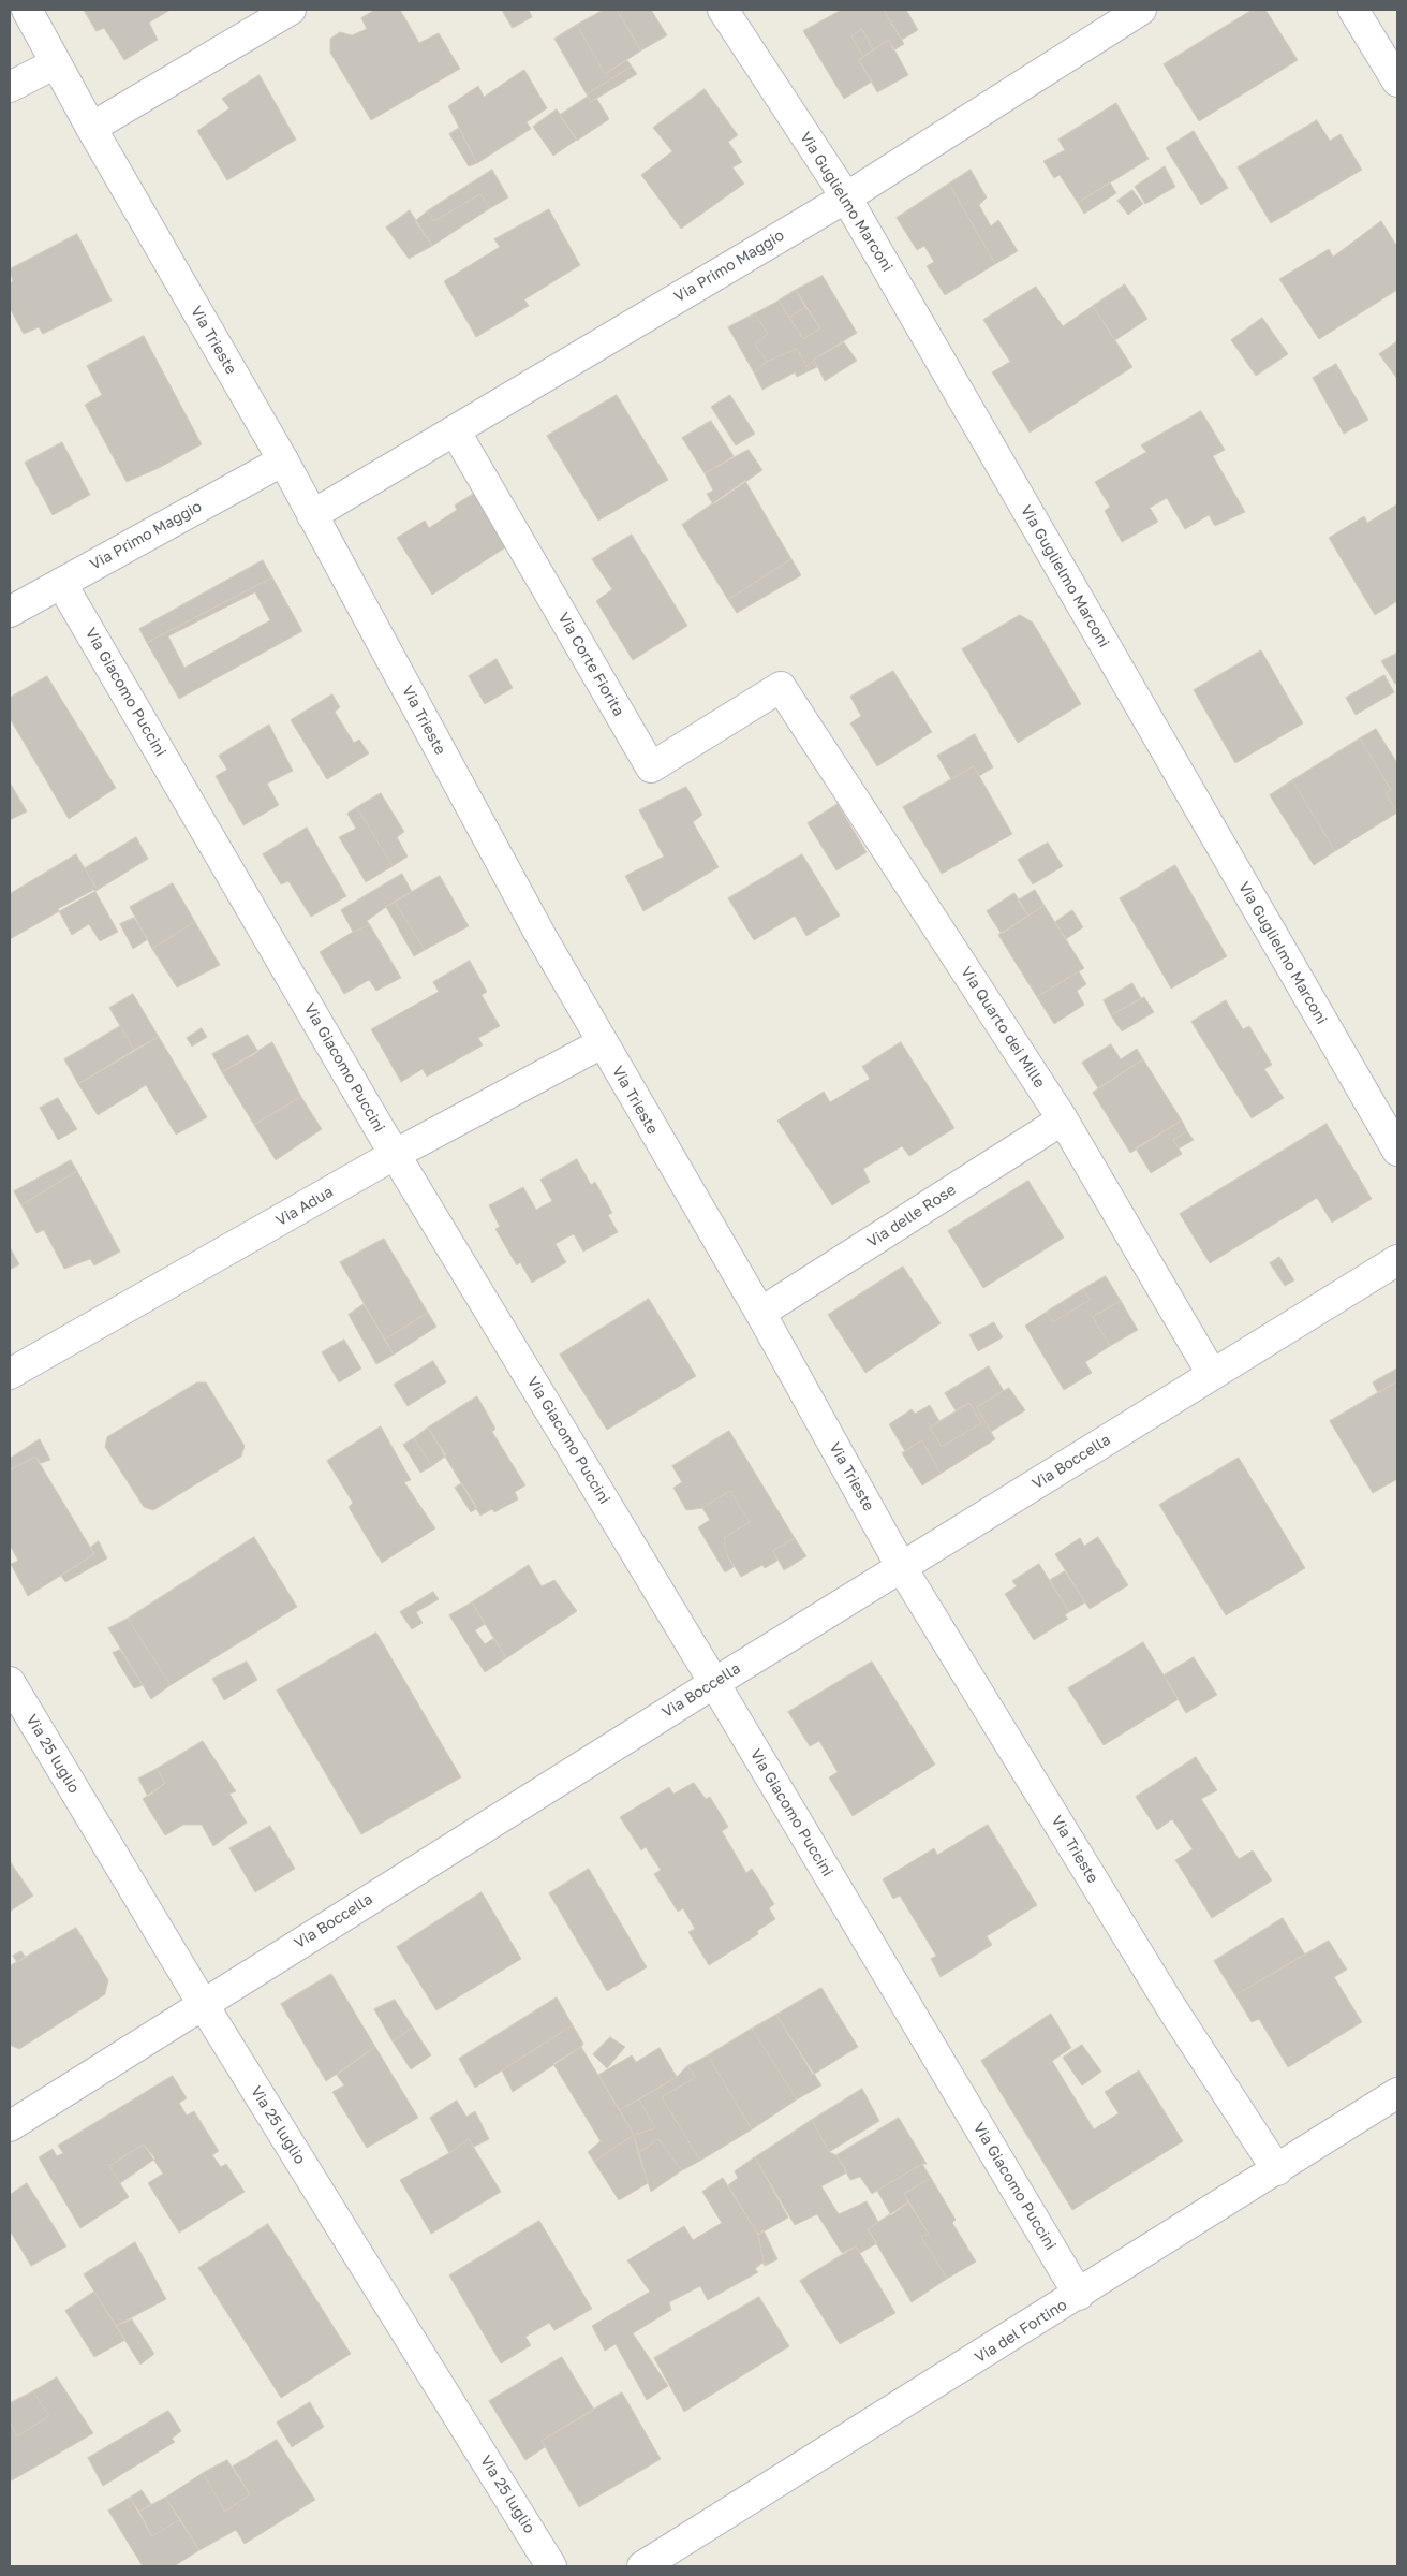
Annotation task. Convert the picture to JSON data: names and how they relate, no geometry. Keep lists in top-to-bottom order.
{
  "streets": {
    "street": [
      "Via Guglielmo Marconi",
      "Via Primo Maggio",
      "Via Trieste",
      "Via Corte Fiorita",
      "Via Giacomo Puccini",
      "Via Quarto dei Mille",
      "Via Adua",
      "Via delle Rose",
      "Via Boccella",
      "Via 25 luglio",
      "Via del Fortino"
    ]
  },
  "crossings": [
    ["Via Guglielmo Marconi", "Via Primo Maggio"],
    ["Via Primo Maggio", "Via Trieste"],
    ["Via Primo Maggio", "Via Corte Fiorita"],
    ["Via Primo Maggio", "Via Giacomo Puccini"],
    ["Via Trieste", "Via Adua"],
    ["Via Trieste", "Via delle Rose"],
    ["Via Trieste", "Via Boccella"],
    ["Via Trieste", "Via del Fortino"],
    ["Via Corte Fiorita", "Via Quarto dei Mille"],
    ["Via Giacomo Puccini", "Via Adua"],
    ["Via Giacomo Puccini", "Via Boccella"],
    ["Via Giacomo Puccini", "Via del Fortino"],
    ["Via Quarto dei Mille", "Via delle Rose"],
    ["Via Quarto dei Mille", "Via Boccella"],
    ["Via Boccella", "Via 25 luglio"]
  ]
}
